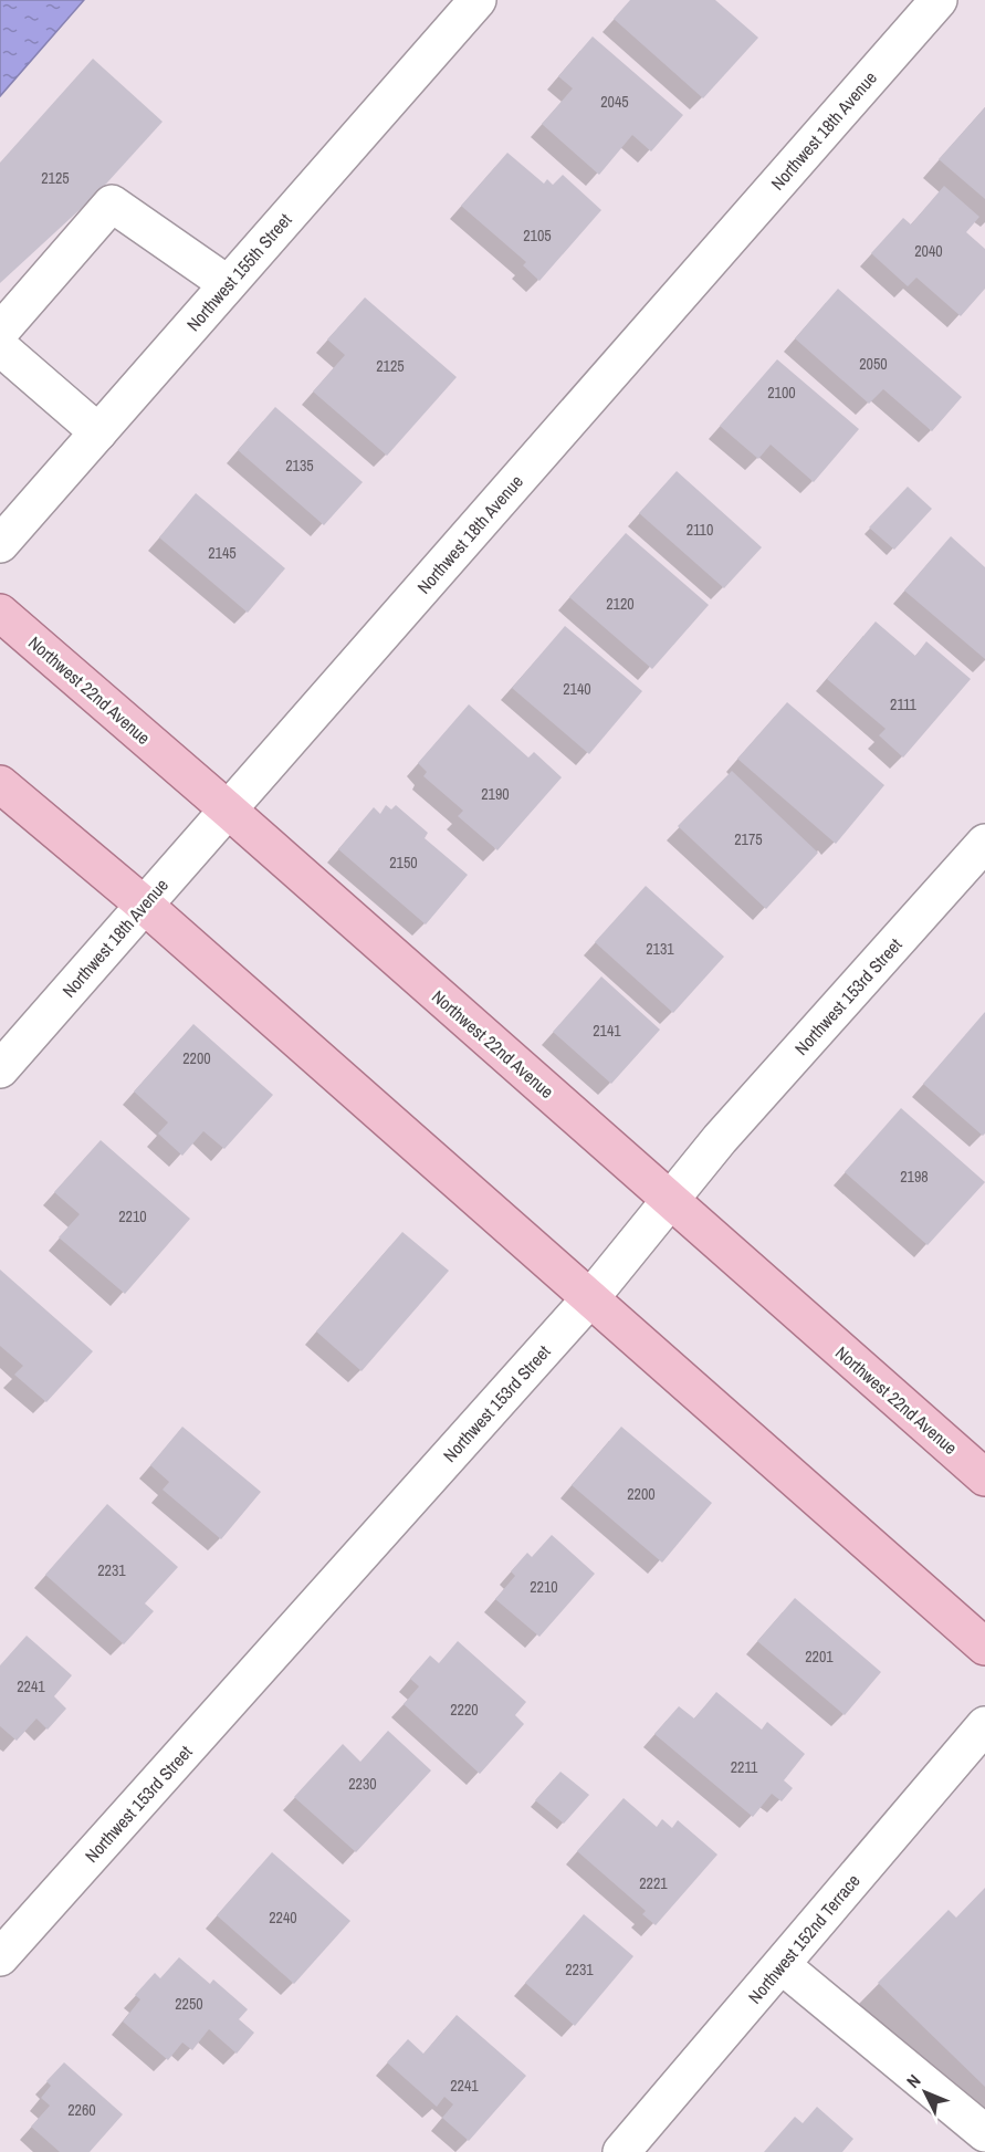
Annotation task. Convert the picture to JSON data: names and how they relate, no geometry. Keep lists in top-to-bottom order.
{
  "streets": {
    "main road": ["Northwest 22nd Avenue"],
    "street": [
      "Northwest 18th Avenue",
      "Northwest 155th Street",
      "Northwest 153rd Street",
      "Northwest 152nd Terrace"
    ]
  },
  "crossings": [
    ["Northwest 18th Avenue", "Northwest 22nd Avenue"],
    ["Northwest 22nd Avenue", "Northwest 153rd Street"]
  ],
  "house_numbers": [
    "2045",
    "2125",
    "2105",
    "2040",
    "2050",
    "2125",
    "2100",
    "2135",
    "2110",
    "2145",
    "2120",
    "2140",
    "2111",
    "2190",
    "2175",
    "2150",
    "2131",
    "2141",
    "2200",
    "2198",
    "2210",
    "2200",
    "2231",
    "2210",
    "2201",
    "2241",
    "2220",
    "2211",
    "2230",
    "2221",
    "2240",
    "2231",
    "2250",
    "2241",
    "2260"
  ],
  "north": "top left"
}
